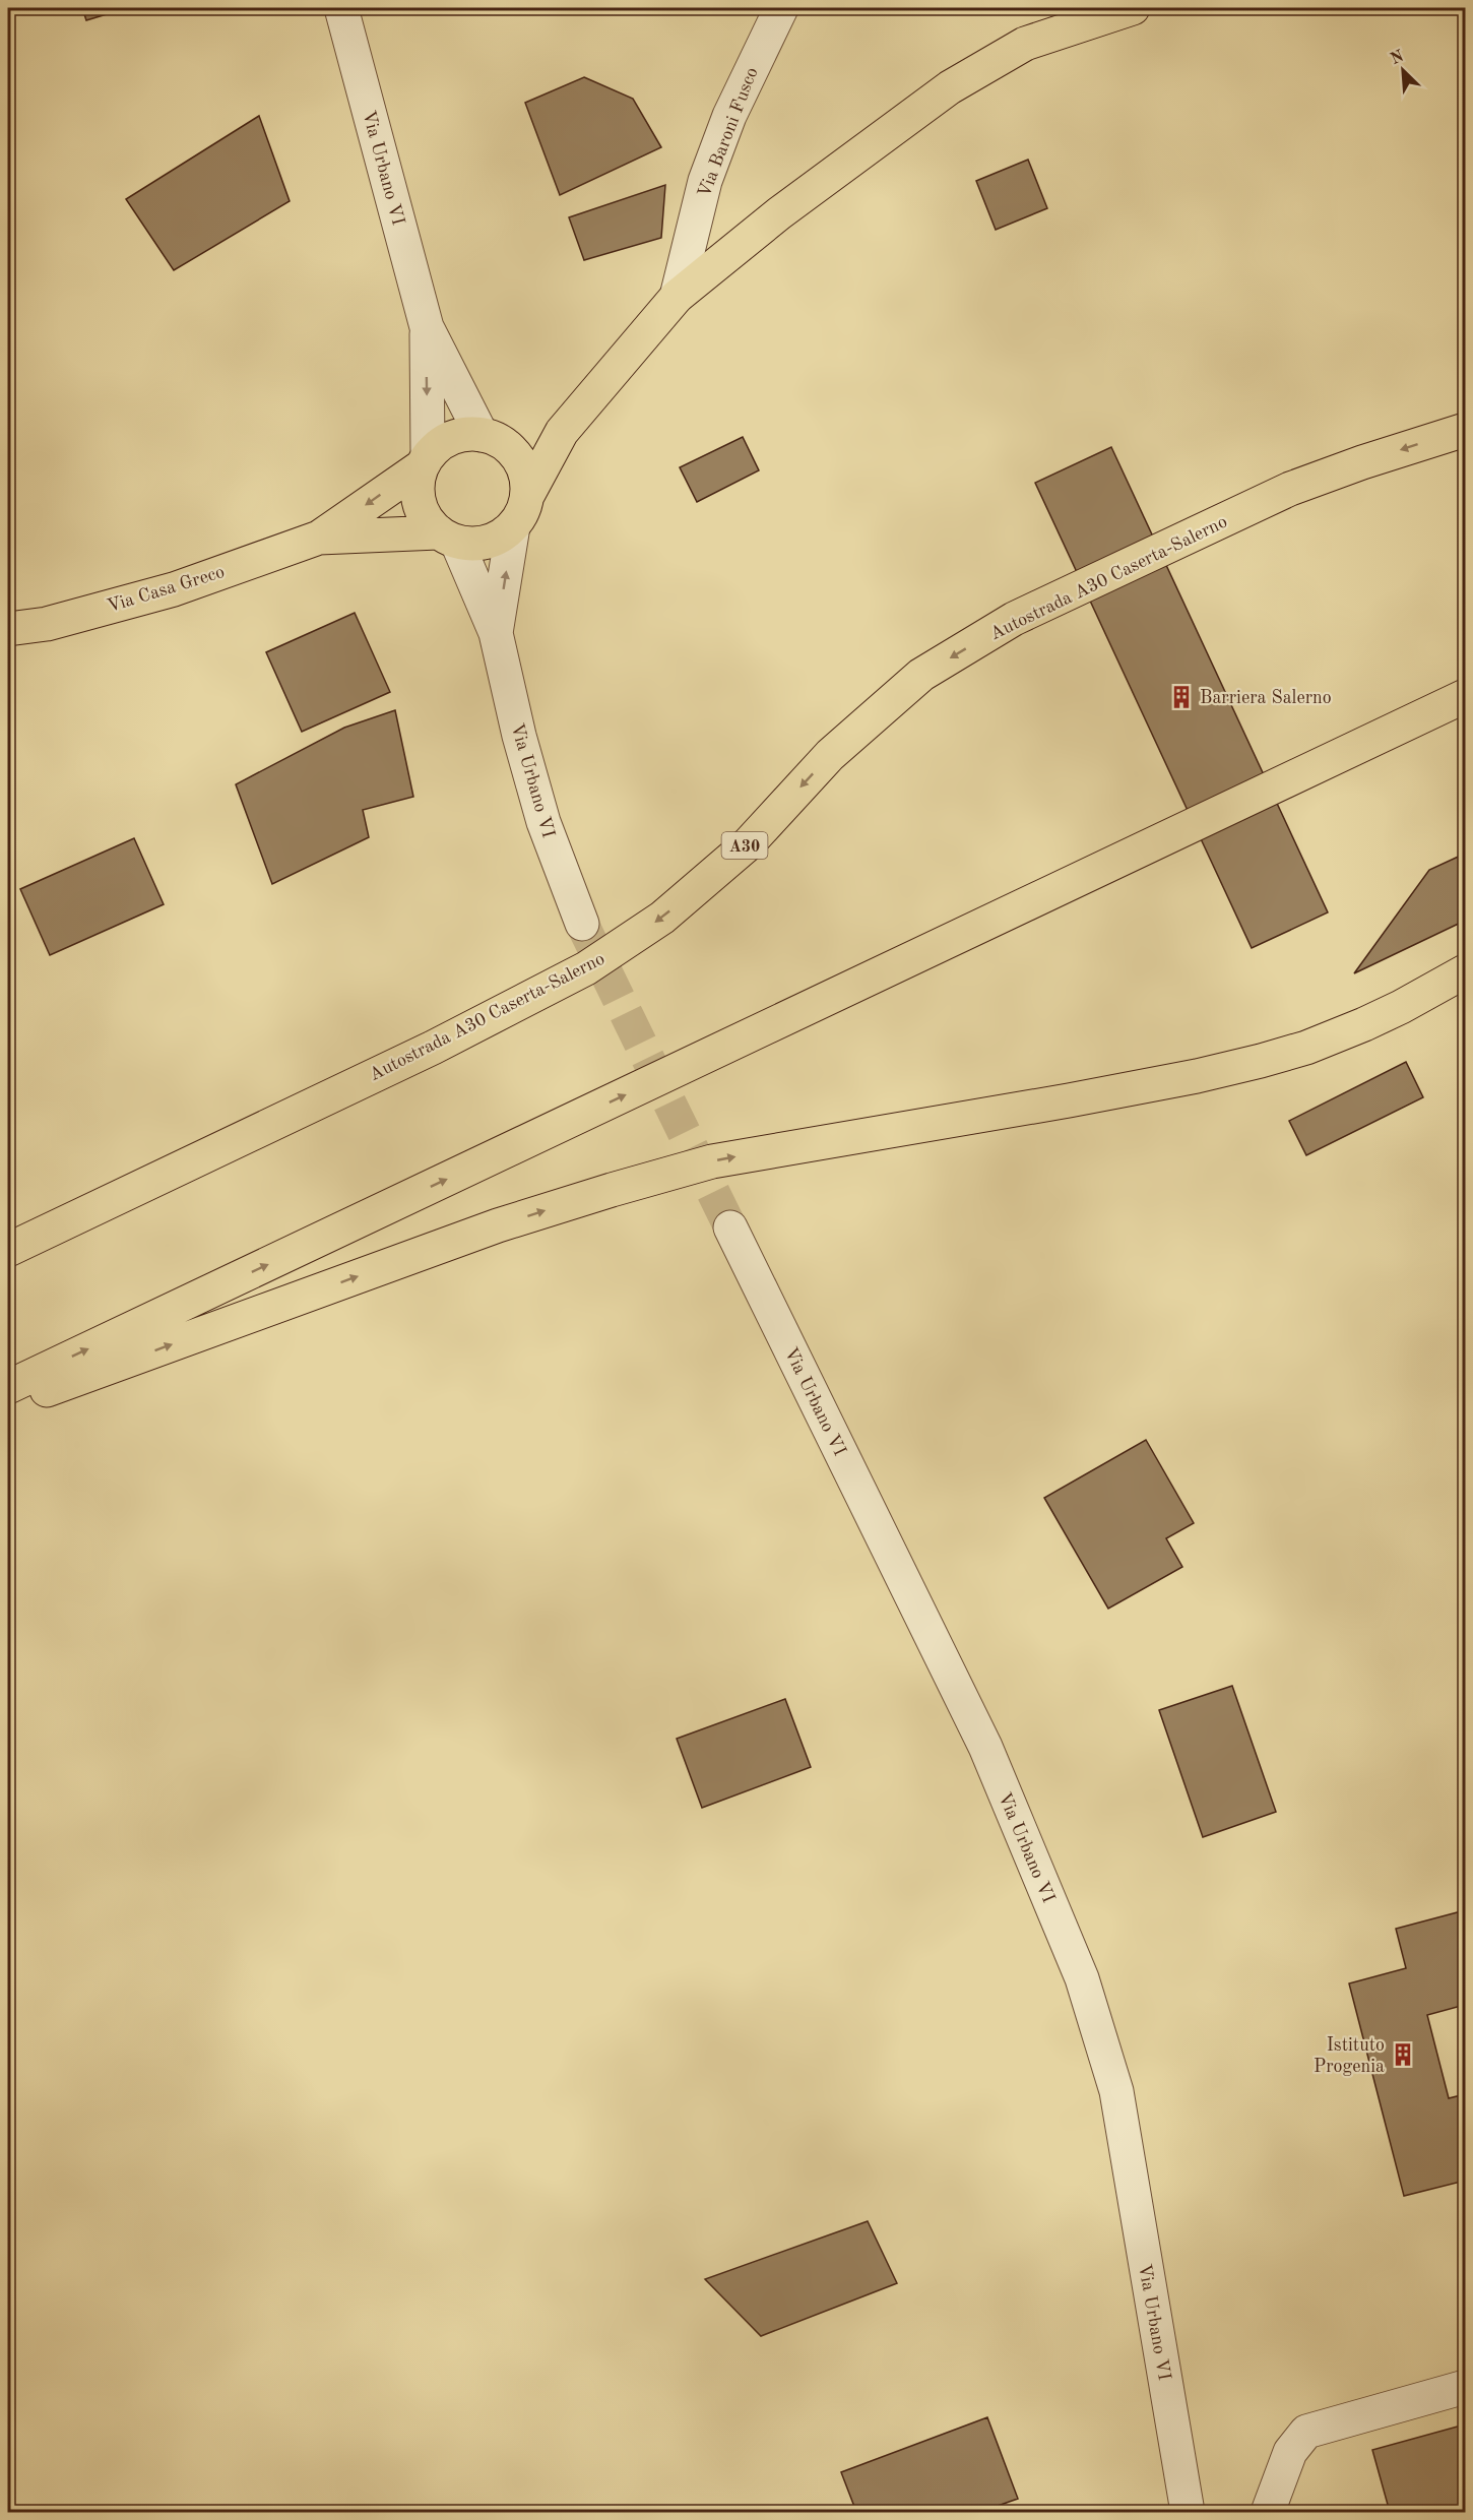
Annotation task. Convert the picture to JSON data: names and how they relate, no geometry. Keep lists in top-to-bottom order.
{
  "streets": {
    "main road": ["Autostrada A30 Caserta-Salerno", "Via Casa Greco", "A30"],
    "street": ["Via Baroni Fusco", "Via Urbano VI"]
  },
  "places": {
    "building": ["Barriera Salerno", "Istituto Progenia"]
  },
  "north": "top left"
}
